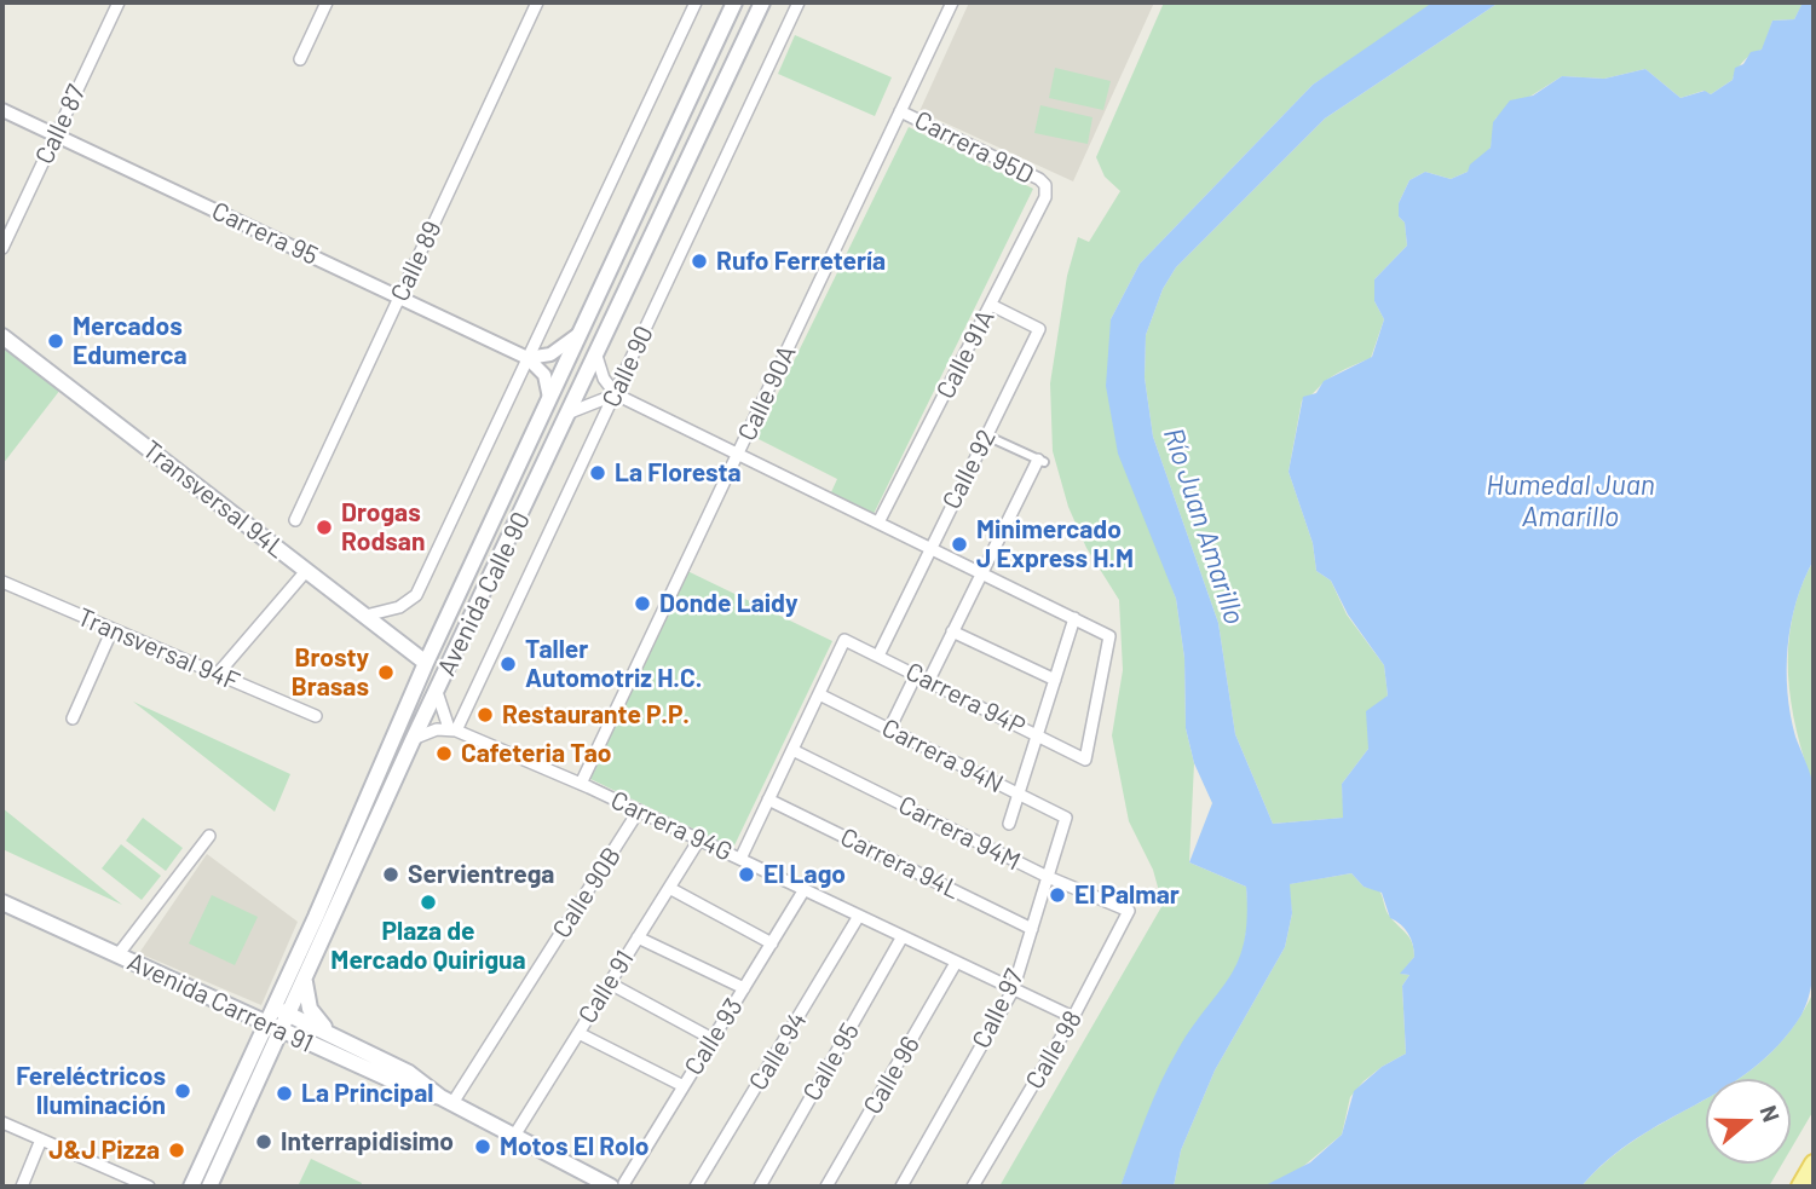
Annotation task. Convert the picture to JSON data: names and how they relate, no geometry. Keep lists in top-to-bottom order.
{
  "streets": {
    "main road": ["Transversal 94L", "Avenida Calle 90", "Avenida Carrera 91"],
    "street": [
      "Calle 87",
      "Carrera 95D",
      "Carrera 95",
      "Calle 89",
      "Calle 91A",
      "Calle 90",
      "Calle 90A",
      "Calle 92",
      "Transversal 94F",
      "Carrera 94P",
      "Carrera 94N",
      "Carrera 94G",
      "Carrera 94M",
      "Carrera 94L",
      "Calle 90B",
      "Calle 91",
      "Calle 97",
      "Calle 93",
      "Calle 98",
      "Calle 94",
      "Calle 95",
      "Calle 96"
    ]
  },
  "crossings": [
    ["Calle 87", "Carrera 95"],
    ["Carrera 95D", "Calle 91A"],
    ["Carrera 95D", "Calle 90A"],
    ["Carrera 95", "Calle 89"],
    ["Calle 91A", "Calle 92"],
    ["Calle 90", "Carrera 94G"],
    ["Calle 90A", "Carrera 94G"],
    ["Calle 92", "Carrera 94P"],
    ["Transversal 94L", "Avenida Calle 90"],
    ["Avenida Calle 90", "Avenida Carrera 91"],
    ["Carrera 94P", "Carrera 94N"],
    ["Carrera 94N", "Calle 97"],
    ["Carrera 94G", "Calle 90B"],
    ["Carrera 94G", "Calle 91"],
    ["Carrera 94G", "Calle 97"],
    ["Carrera 94G", "Calle 93"],
    ["Carrera 94G", "Calle 98"],
    ["Carrera 94G", "Calle 94"],
    ["Carrera 94G", "Calle 95"],
    ["Carrera 94G", "Calle 96"],
    ["Carrera 94M", "Calle 97"],
    ["Carrera 94M", "Calle 98"],
    ["Carrera 94L", "Calle 97"],
    ["Calle 90B", "Avenida Carrera 91"],
    ["Calle 91", "Avenida Carrera 91"],
    ["Avenida Carrera 91", "Calle 93"]
  ],
  "water": ["Humedal Juan Amarillo", "Río Juan Amarillo"],
  "places": [
    "Rufo Ferretería",
    "Mercados Edumerca",
    "La Floresta",
    "Drogas Rodsan",
    "Minimercado J Express H.M",
    "Donde Laidy",
    "Taller Automotriz H.C.",
    "Brosty Brasas",
    "Restaurante P.P.",
    "Cafeteria Tao",
    "Servientrega",
    "El Lago",
    "El Palmar",
    "Plaza de Mercado Quirigua",
    "Fereléctricos Iluminación",
    "La Principal",
    "Interrapidisimo",
    "Motos El Rolo",
    "J&J Pizza"
  ],
  "north": "right"
}
